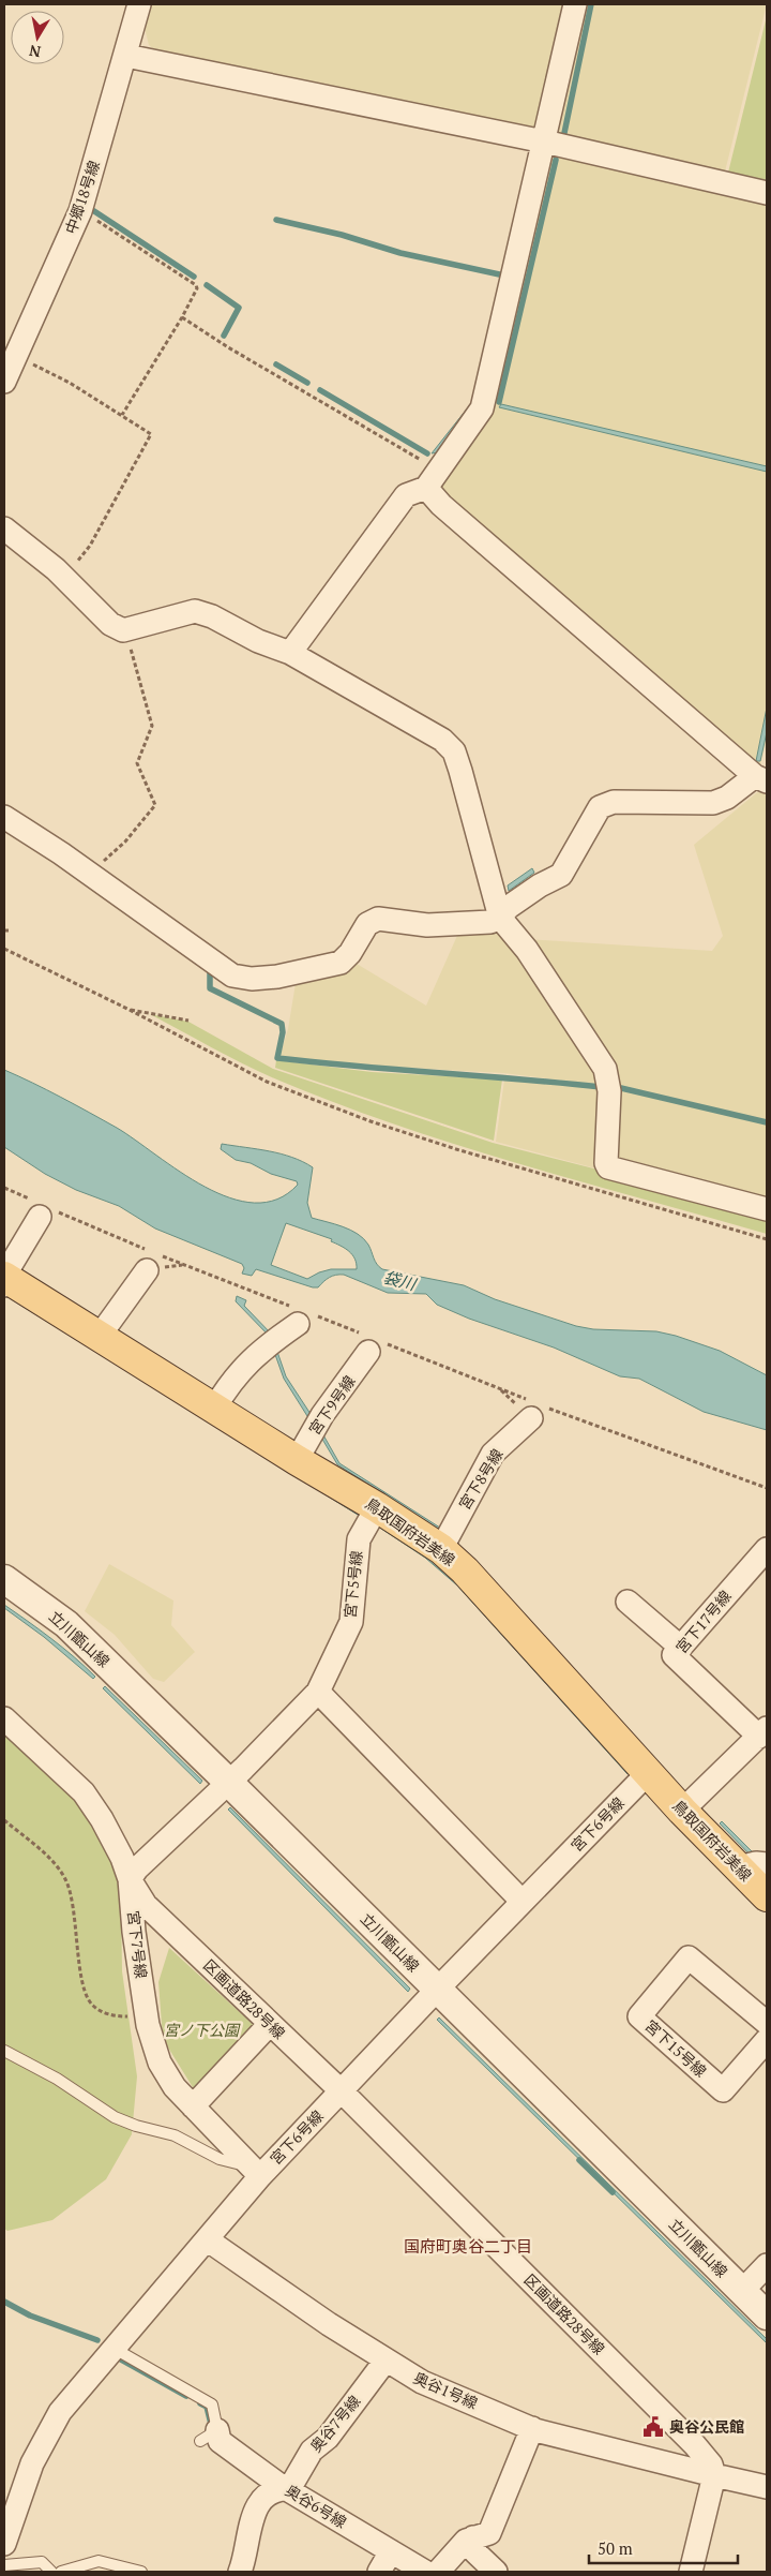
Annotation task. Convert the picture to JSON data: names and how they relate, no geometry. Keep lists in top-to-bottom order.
{
  "streets": {
    "main road": ["鳥取国府岩美線"],
    "street": [
      "中郷18号線",
      "宮下9号線",
      "宮下8号線",
      "宮下5号線",
      "宮下17号線",
      "立川甑山線",
      "宮下6号線",
      "宮下7号線",
      "区画道路28号線",
      "宮下15号線",
      "奥谷1号線",
      "奥谷7号線",
      "奥谷6号線"
    ]
  },
  "crossings": [
    ["宮下9号線", "鳥取国府岩美線"],
    ["宮下8号線", "鳥取国府岩美線"],
    ["鳥取国府岩美線", "宮下5号線"],
    ["鳥取国府岩美線", "宮下6号線"],
    ["立川甑山線", "宮下6号線"],
    ["宮下6号線", "宮下7号線"],
    ["宮下6号線", "区画道路28号線"],
    ["宮下6号線", "奥谷1号線"],
    ["宮下7号線", "区画道路28号線"],
    ["区画道路28号線", "奥谷1号線"],
    ["奥谷1号線", "奥谷7号線"],
    ["奥谷7号線", "奥谷6号線"]
  ],
  "districts": ["国府町奥谷二丁目"],
  "water": ["袋川"],
  "parks": ["宮ノ下公園"],
  "places": {
    "public building": ["奥谷公民館"]
  },
  "scale_bar": "50 m",
  "north": "bottom"
}
